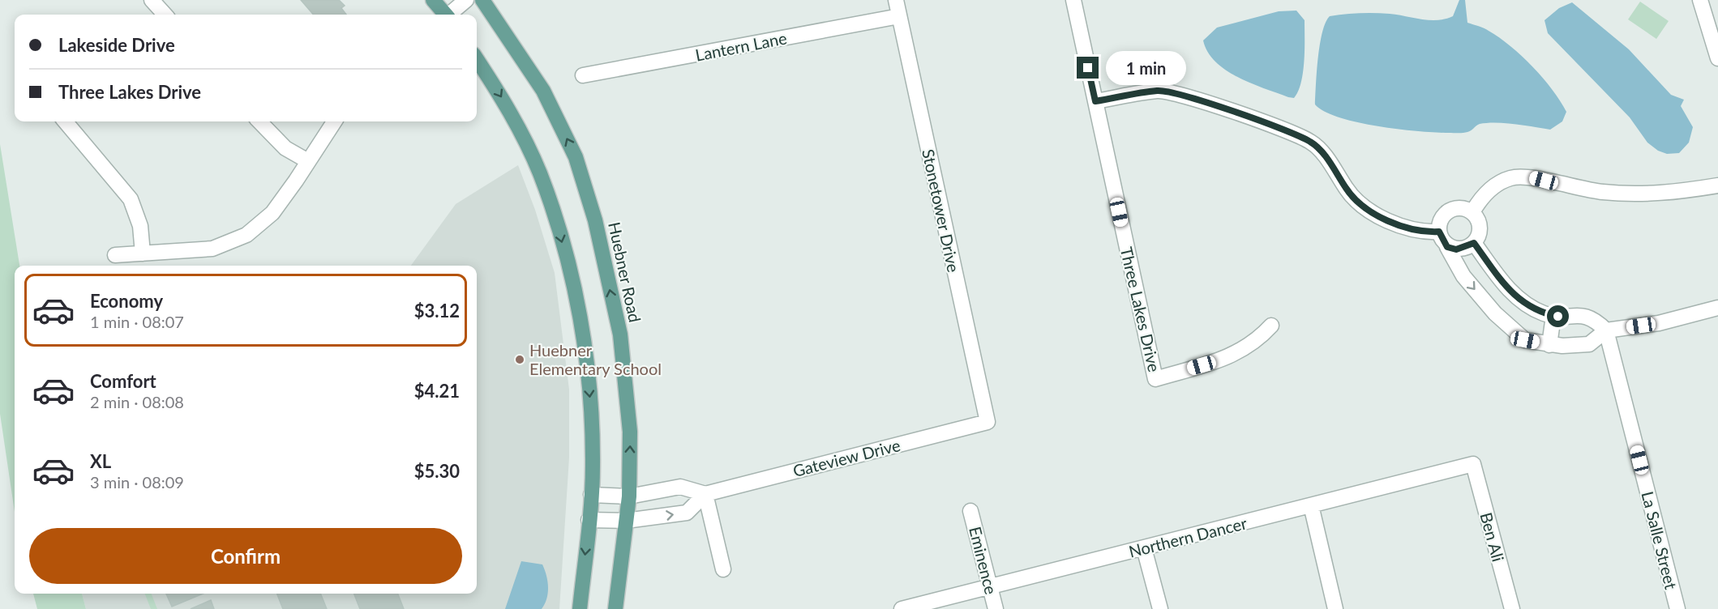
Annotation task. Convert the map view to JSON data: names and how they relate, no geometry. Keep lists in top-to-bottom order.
{
  "streets": {
    "main road": ["Huebner Road"],
    "street": [
      "Lantern Lane",
      "Stonetower Drive",
      "Three Lakes Drive",
      "Gateview Drive",
      "Northern Dancer",
      "Ben Ali",
      "La Salle Street",
      "Eminence"
    ]
  },
  "crossings": [
    ["Lantern Lane", "Stonetower Drive"],
    ["Stonetower Drive", "Gateview Drive"],
    ["Northern Dancer", "Ben Ali"],
    ["Northern Dancer", "Eminence"]
  ],
  "places": ["Huebner Elementary School"],
  "page": {
    "banner": ["Lakeside Drive", "Three Lakes Drive"],
    "bubble": "1 min",
    "list": [
      {
        "name": "Economy",
        "note": "1 min · 08:07",
        "value": "$3.12"
      },
      {
        "name": "Comfort",
        "note": "2 min · 08:08",
        "value": "$4.21"
      },
      {
        "name": "XL",
        "note": "3 min · 08:09",
        "value": "$5.30"
      }
    ],
    "buttons": "Confirm"
  }
}
